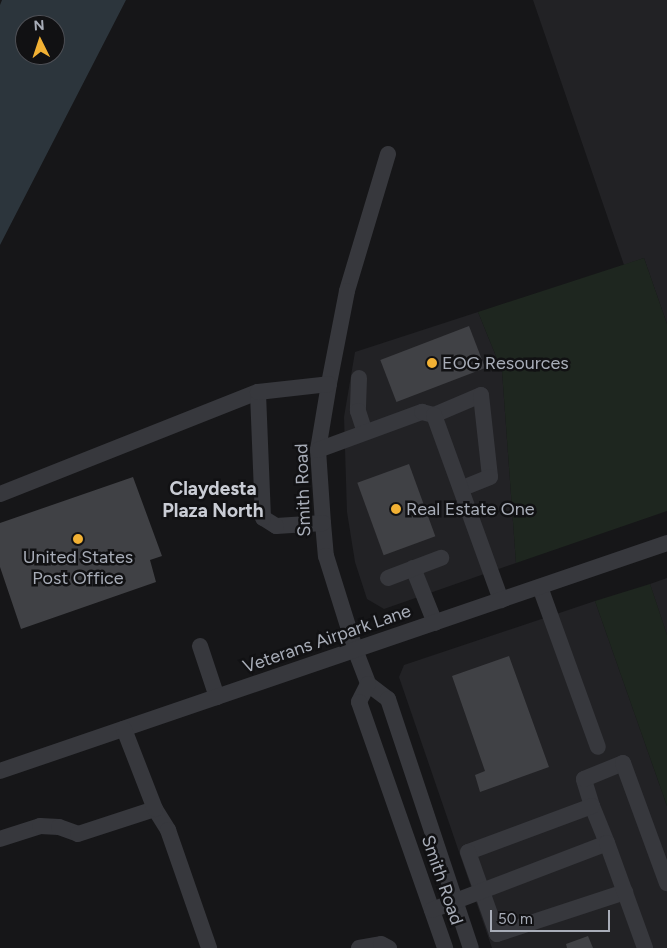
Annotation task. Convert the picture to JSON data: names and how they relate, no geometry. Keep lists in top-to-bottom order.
{
  "streets": {
    "street": ["Smith Road", "Veterans Airpark Lane"]
  },
  "crossings": [
    ["Smith Road", "Veterans Airpark Lane"]
  ],
  "districts": ["Claydesta Plaza North"],
  "places": ["EOG Resources", "Real Estate One", "United States Post Office"],
  "scale_bar": "50 m",
  "north": "top"
}
